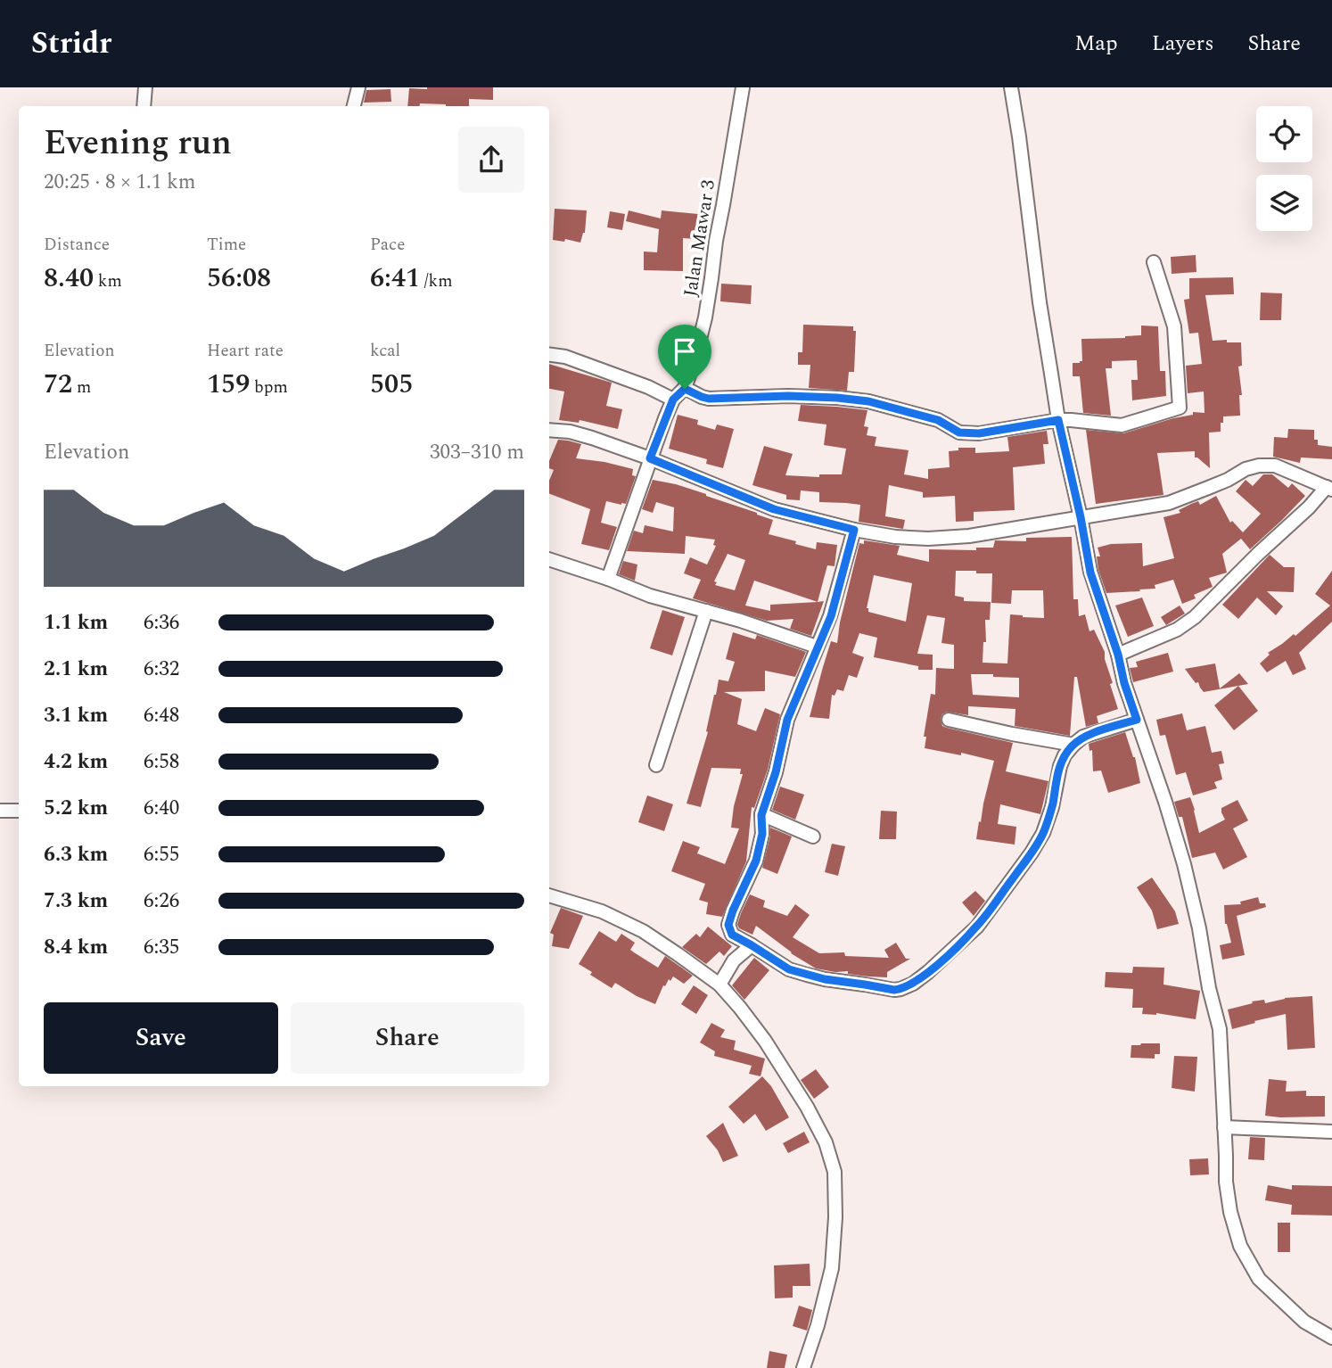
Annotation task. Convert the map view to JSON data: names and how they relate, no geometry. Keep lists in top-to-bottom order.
{
  "streets": {
    "street": ["Jalan Mawar 3"]
  },
  "page": {
    "header": "Stridr",
    "nav": ["Map", "Layers", "Share"],
    "heading": ["Evening run", "20:25 · 8 × 1.1 km"],
    "stats": [
      ["Distance", "8.40 km"],
      ["Time", "56:08"],
      ["Pace", "6:41 /km"],
      ["Elevation", "72 m"],
      ["Heart rate", "159 bpm"],
      ["kcal", "505"]
    ],
    "chart": ["Elevation", "303–310 m"],
    "list": [
      {
        "name": "1.1 km",
        "note": "6:36"
      },
      {
        "name": "2.1 km",
        "note": "6:32"
      },
      {
        "name": "3.1 km",
        "note": "6:48"
      },
      {
        "name": "4.2 km",
        "note": "6:58"
      },
      {
        "name": "5.2 km",
        "note": "6:40"
      },
      {
        "name": "6.3 km",
        "note": "6:55"
      },
      {
        "name": "7.3 km",
        "note": "6:26"
      },
      {
        "name": "8.4 km",
        "note": "6:35"
      }
    ],
    "buttons": ["Save", "Share"]
  }
}
